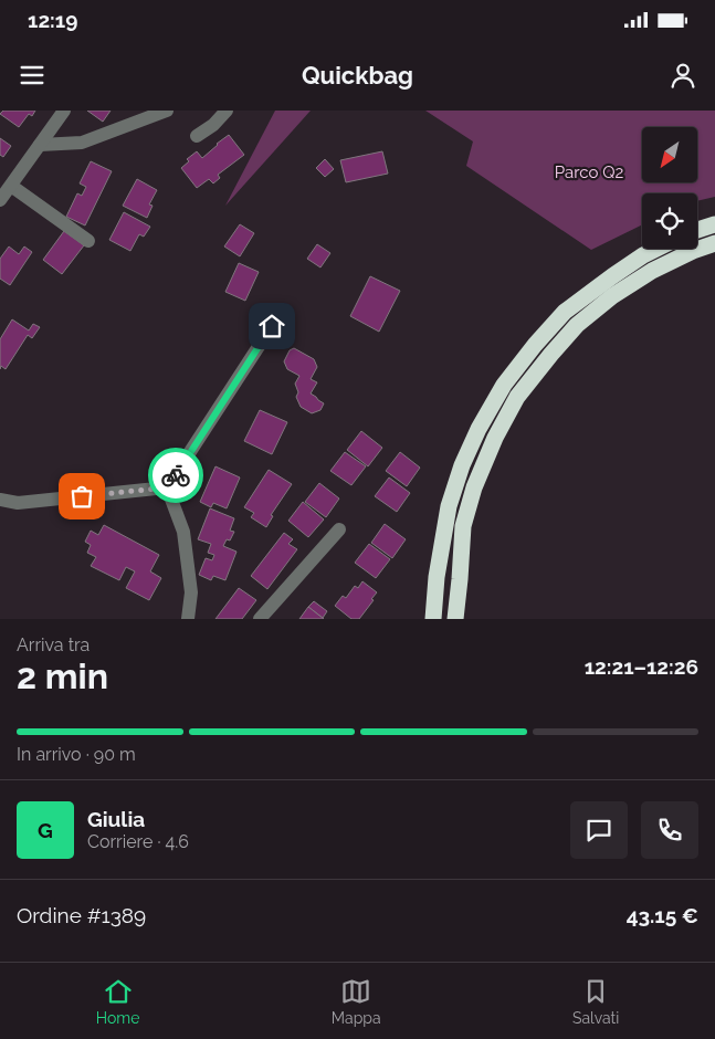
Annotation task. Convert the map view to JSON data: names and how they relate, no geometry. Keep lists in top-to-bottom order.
{
  "parks": ["Parco Q2"],
  "north": "bottom left",
  "page": {
    "status": "12:19",
    "header": "Quickbag",
    "heading": ["2 min", "Arriva tra", "12:21–12:26"],
    "panel": [
      "Giulia",
      "Corriere · 4.6",
      "Ordine #1389",
      "43.15 €"
    ],
    "bar": "In arrivo · 90 m",
    "round": "G",
    "tabs": ["Home", "Mappa", "Salvati"]
  }
}
